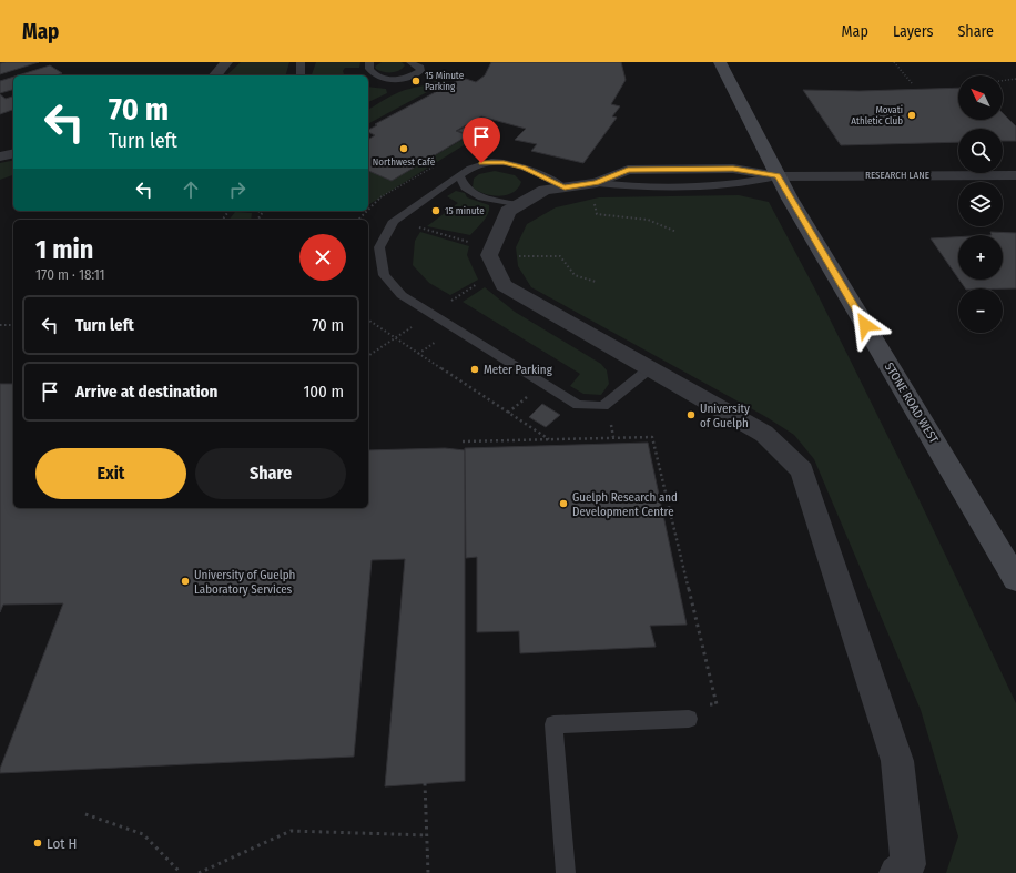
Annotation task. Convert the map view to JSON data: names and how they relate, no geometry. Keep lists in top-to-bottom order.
{
  "streets": {
    "main road": ["STONE ROAD WEST"],
    "street": ["RESEARCH LANE"]
  },
  "crossings": [
    ["RESEARCH LANE", "STONE ROAD WEST"]
  ],
  "places": [
    "15 Minute Parking",
    "Movati Athletic Club",
    "Northwest Café",
    "15 minute",
    "Meter Parking",
    "University of Guelph",
    "Guelph Research and Development Centre",
    "University of Guelph Laboratory Services",
    "Lot H"
  ],
  "north": "top left",
  "page": {
    "header": "Map",
    "nav": ["Map", "Layers", "Share"],
    "map_buttons": ["+", "−"],
    "turn": ["70 m", "Turn left"],
    "heading": ["1 min", "170 m · 18:11"],
    "list": [
      {
        "name": "Turn left",
        "value": "70 m"
      },
      {
        "name": "Arrive at destination",
        "value": "100 m"
      }
    ],
    "buttons": ["Exit", "Share"]
  }
}
